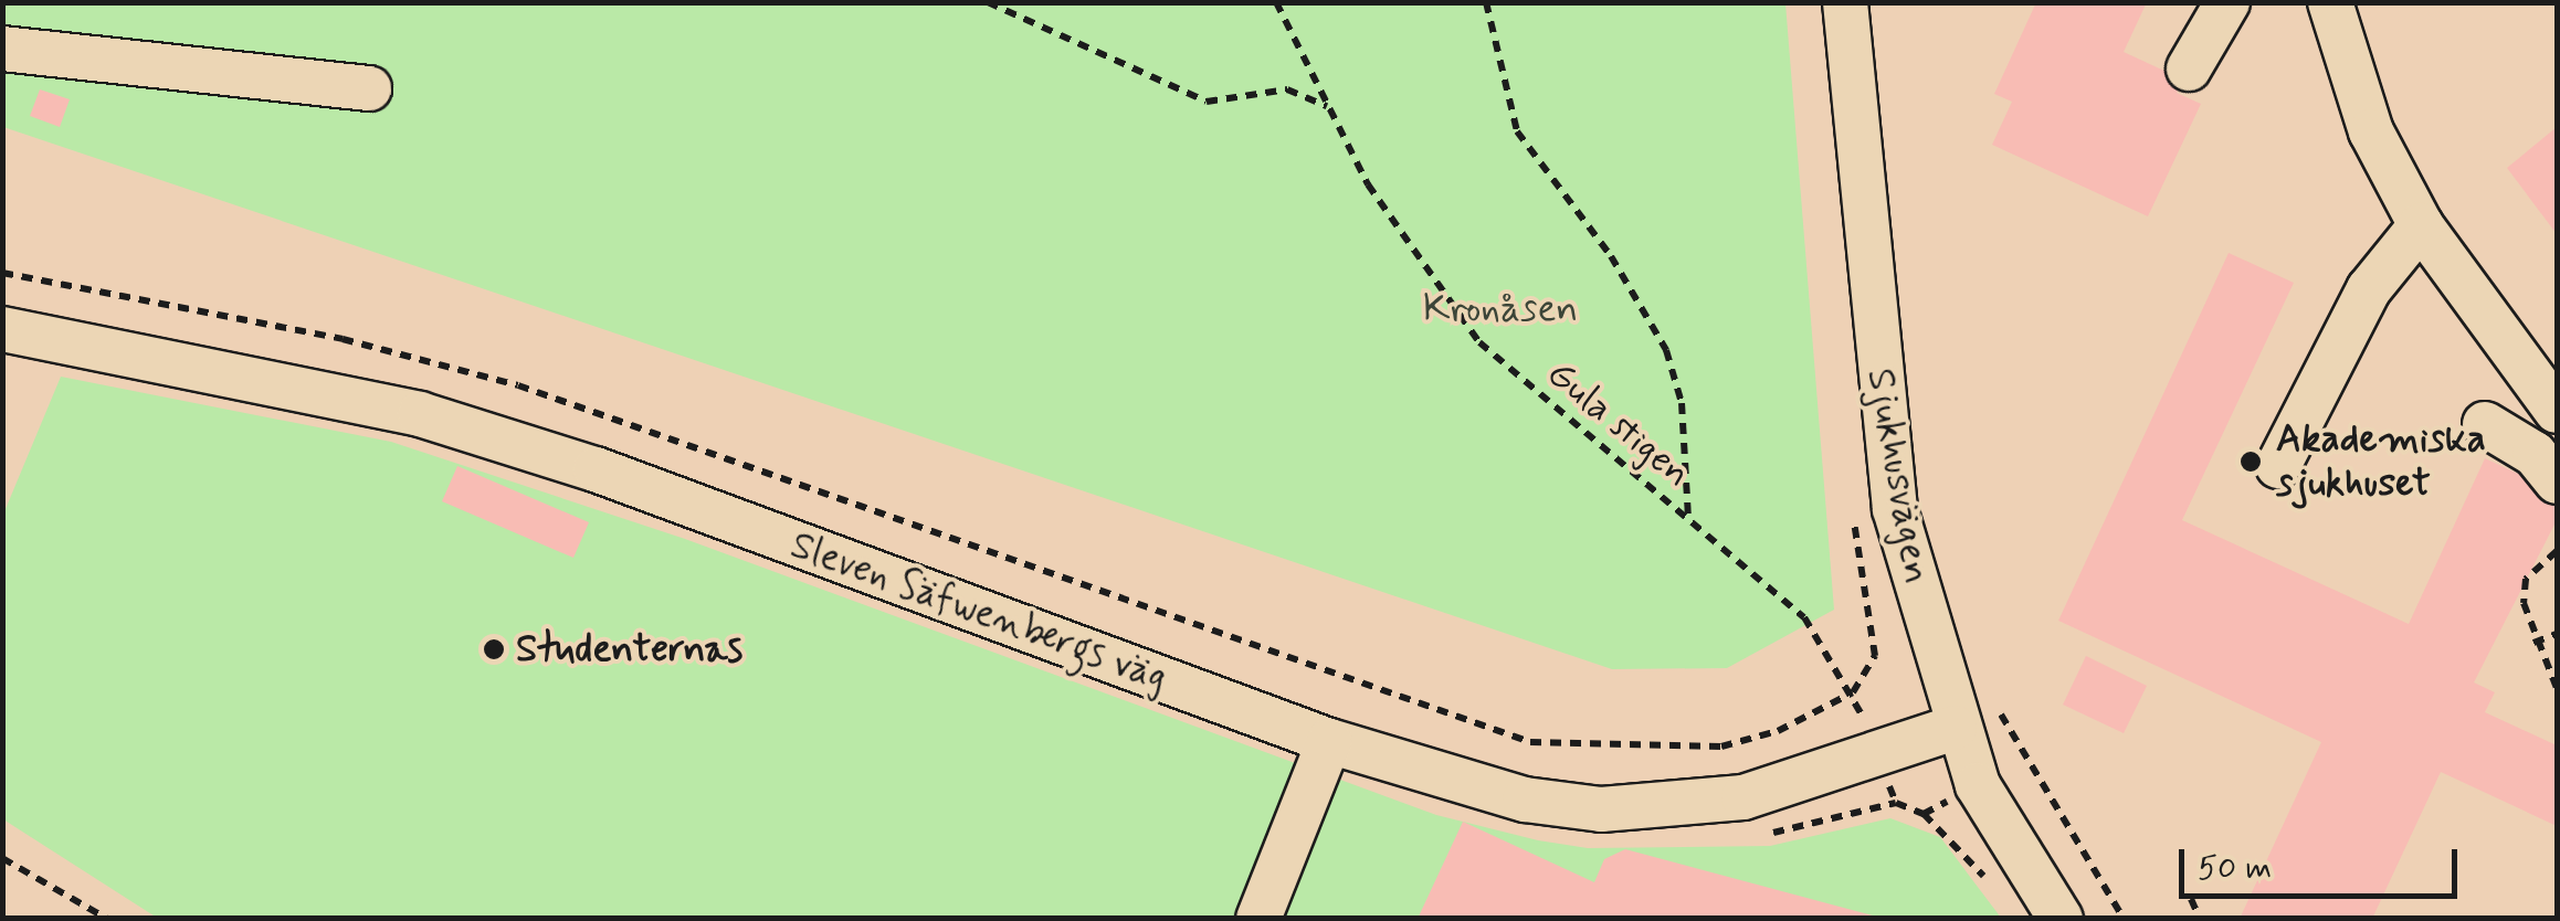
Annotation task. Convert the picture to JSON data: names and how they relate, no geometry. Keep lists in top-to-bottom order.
{
  "streets": {
    "street": ["Sjukhusvägen", "Sleven Säfwenbergs väg"],
    "path": ["Gula stigen"]
  },
  "crossings": [
    ["Gula stigen", "Sleven Säfwenbergs väg"],
    ["Sjukhusvägen", "Sleven Säfwenbergs väg"]
  ],
  "parks": ["Kronåsen"],
  "places": ["Akademiska sjukhuset", "Studenternas"],
  "scale_bar": "50 m"
}
